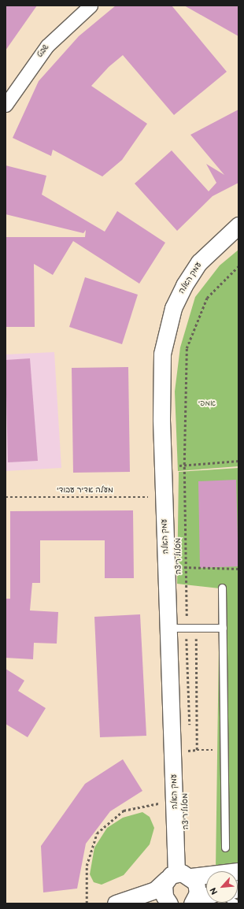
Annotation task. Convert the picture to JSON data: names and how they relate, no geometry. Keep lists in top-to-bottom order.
{
  "streets": {
    "street": ["שבט", "עמק האלה"],
    "path": ["מעלה אדיר עבודי", "מסלול ריצה"]
  },
  "crossings": [
    ["עמק האלה", "מעלה אדיר עבודי"]
  ],
  "parks": ["אמפי"],
  "north": "bottom left"
}
